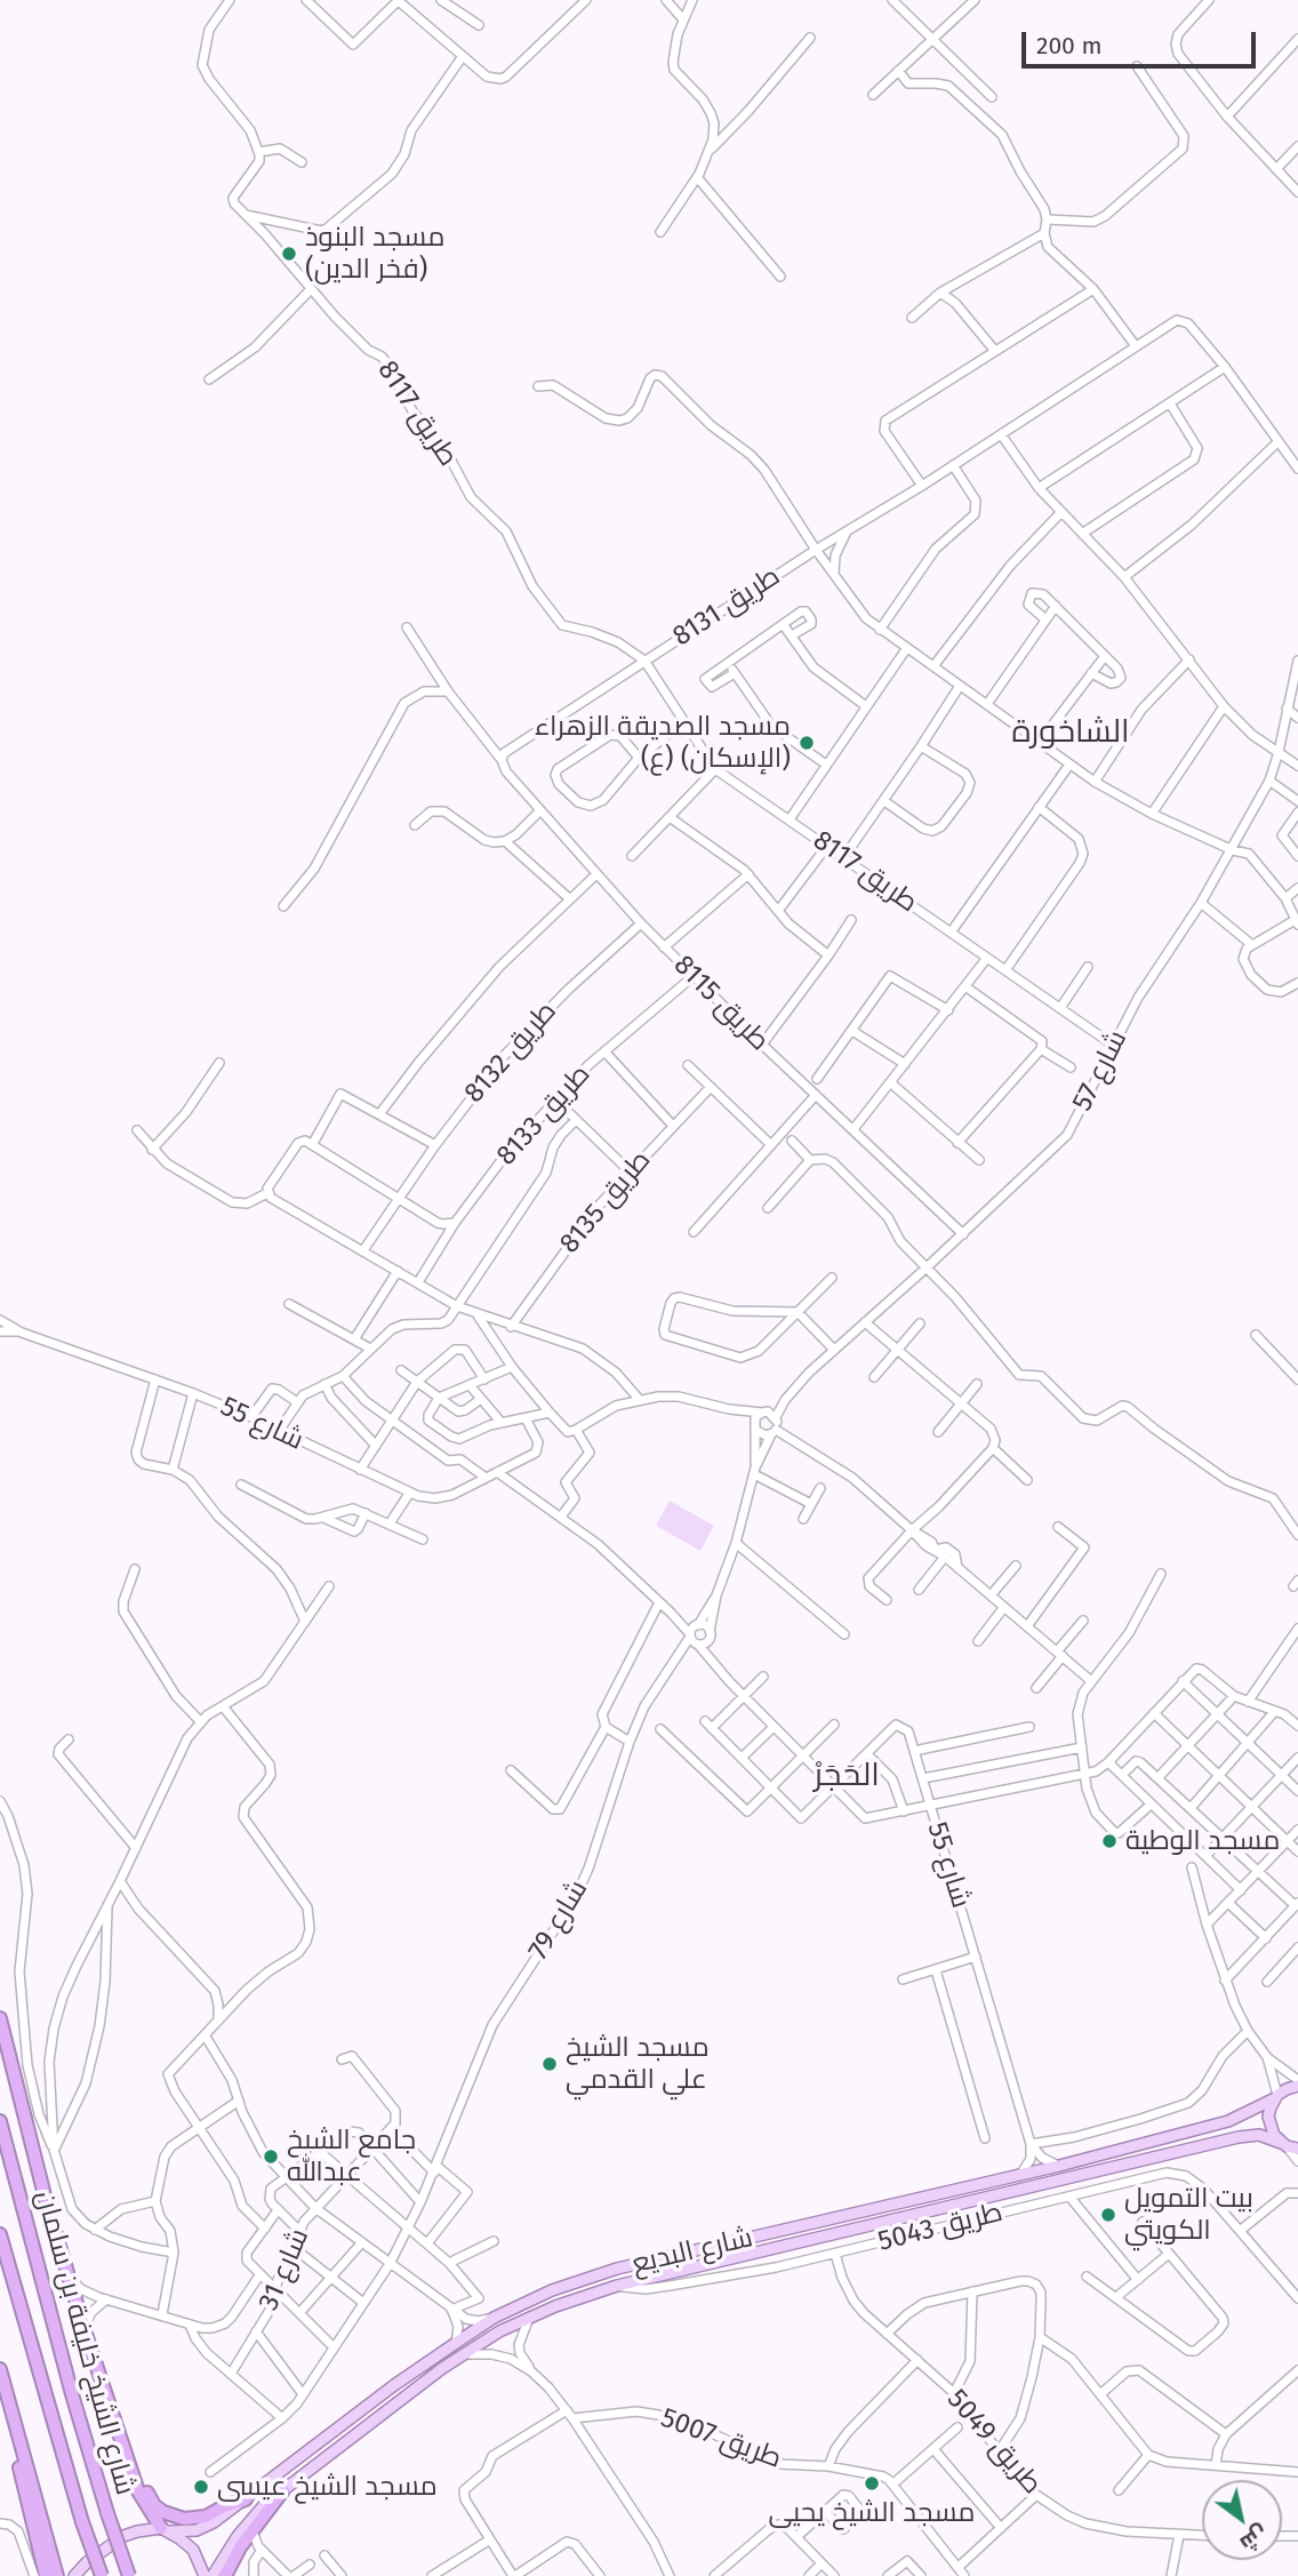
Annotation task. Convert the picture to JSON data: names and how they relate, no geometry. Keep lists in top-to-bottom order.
{
  "streets": {
    "highway": ["شارع الشيخ خليفة بن سلمان"],
    "main road": ["شارع البديع"],
    "street": [
      "طريق 8117",
      "طريق 8131",
      "طريق 8115",
      "طريق 8132",
      "شارع 57",
      "طريق 8133",
      "طريق 8135",
      "شارع 55",
      "شارع 79",
      "طريق 5043",
      "شارع 31",
      "طريق 5007",
      "طريق 5049"
    ]
  },
  "crossings": [
    ["طريق 8117", "طريق 8131"],
    ["طريق 8117", "شارع 57"],
    ["طريق 8131", "طريق 8115"],
    ["طريق 8115", "طريق 8132"],
    ["طريق 8115", "شارع 57"],
    ["طريق 8115", "طريق 8133"],
    ["شارع 55", "شارع 79"],
    ["طريق 5043", "شارع البديع"],
    ["طريق 5043", "طريق 5049"]
  ],
  "districts": ["الشاخورة", "الحَجَرْ"],
  "places": [
    "مسجد البنوذ (فخر الدين)",
    "مسجد الصديقة الزهراء (ع) (الإسكان)",
    "مسجد الوطية",
    "مسجد الشيخ علي القدمي",
    "جامع الشيخ عبدالله",
    "بيت التمويل الكويتي",
    "مسجد الشيخ يحيى",
    "مسجد الشيخ عيسى"
  ],
  "scale_bar": "200 m",
  "north": "bottom right"
}
